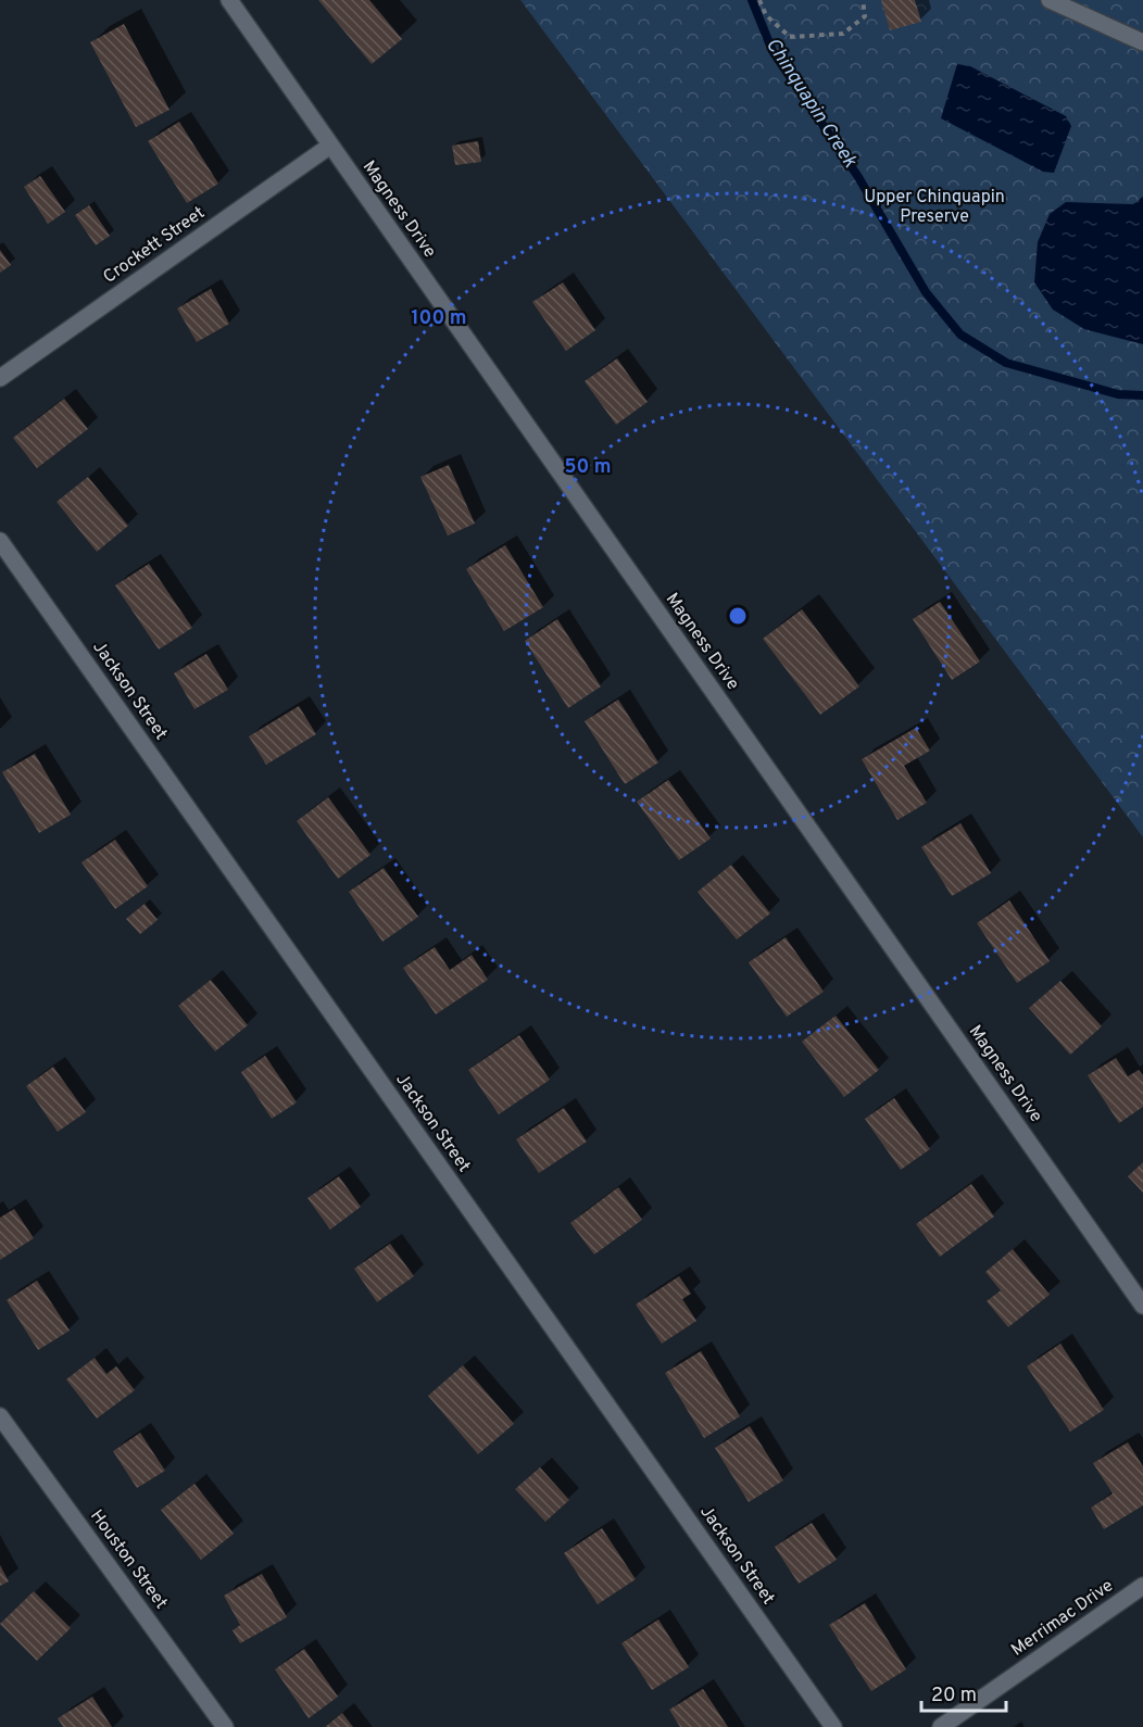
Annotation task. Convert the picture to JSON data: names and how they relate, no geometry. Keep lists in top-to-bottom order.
{
  "streets": {
    "street": [
      "Magness Drive",
      "Crockett Street",
      "Jackson Street",
      "Houston Street",
      "Merrimac Drive"
    ]
  },
  "crossings": [
    ["Magness Drive", "Crockett Street"]
  ],
  "water": ["Chinquapin Creek"],
  "parks": ["Upper Chinquapin Preserve"],
  "scale_bar": "20 m",
  "rings": ["100 m", "50 m"]
}
